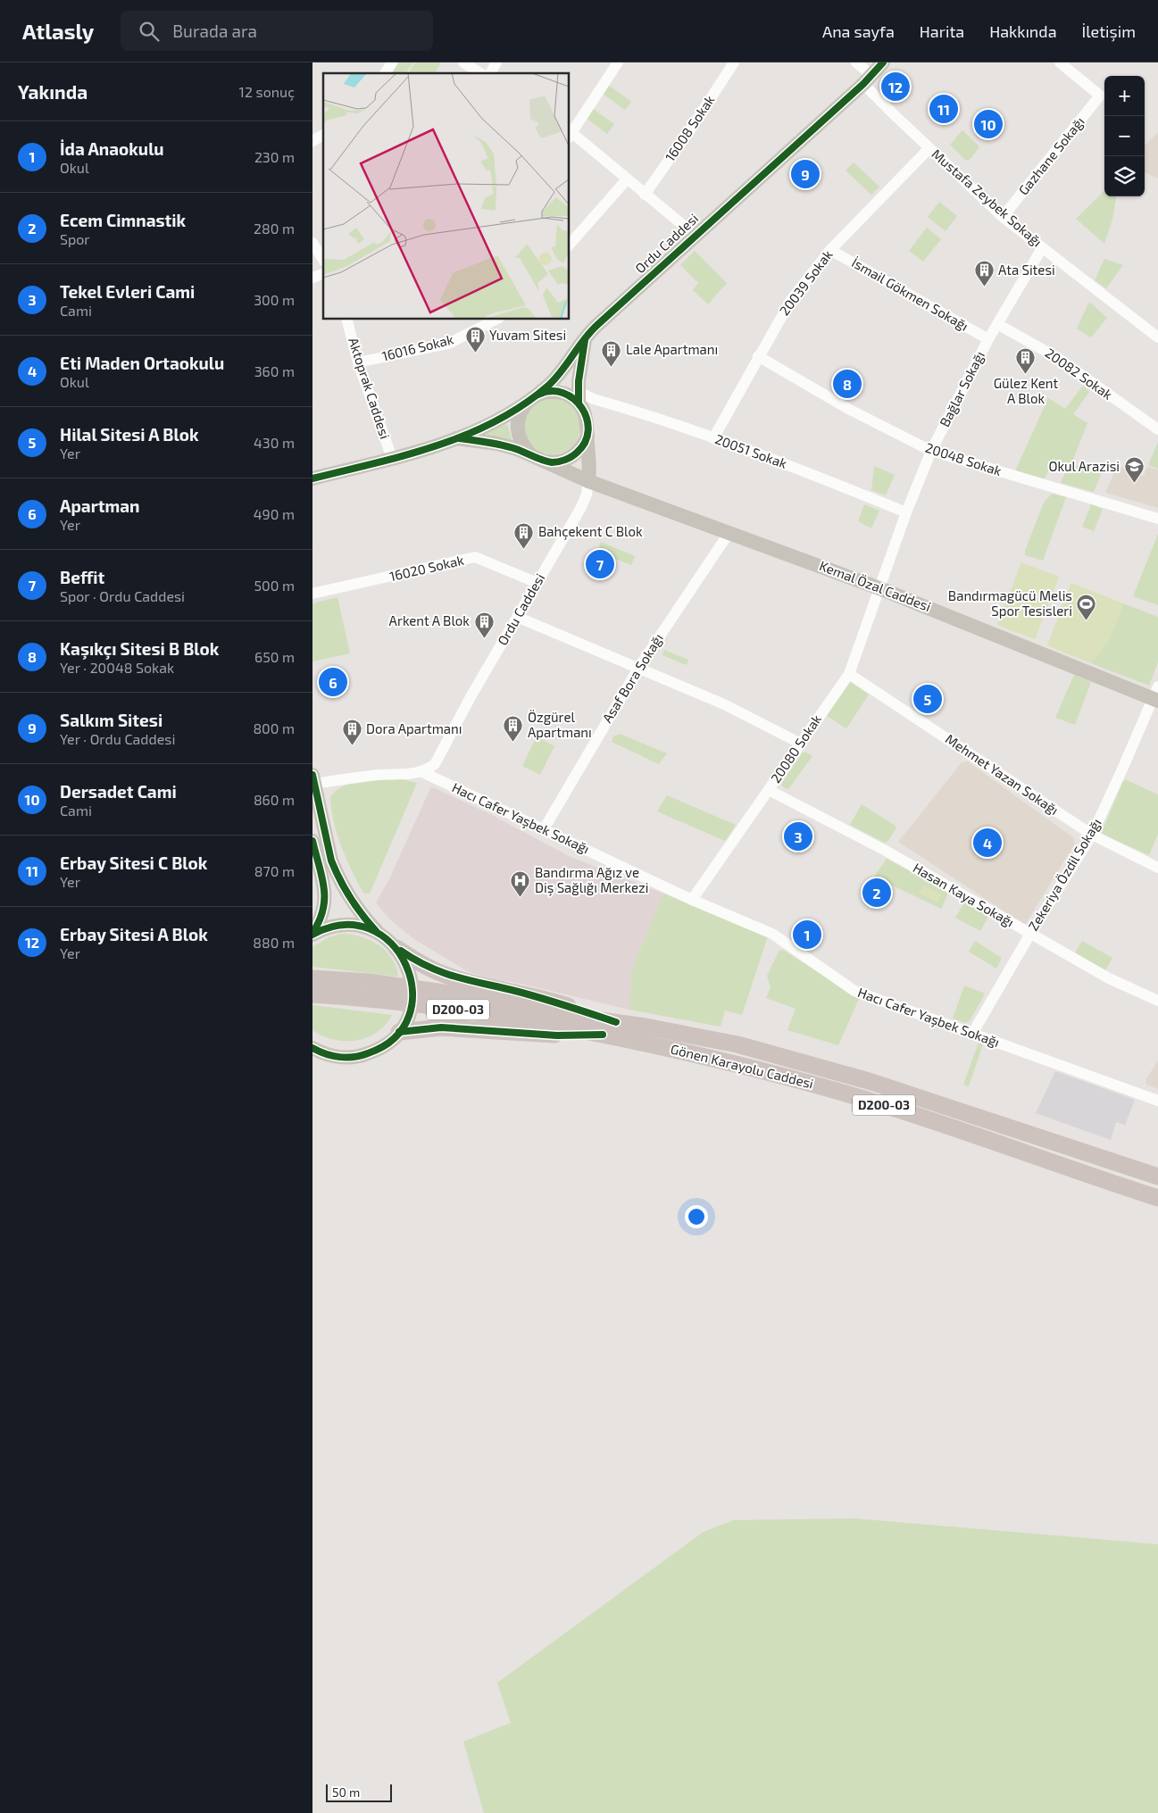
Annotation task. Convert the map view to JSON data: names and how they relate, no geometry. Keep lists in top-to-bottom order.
{
  "streets": {
    "highway": ["D200-03", "Gönen Karayolu Caddesi"],
    "main road": ["Ordu Caddesi", "Kemal Özal Caddesi"],
    "street": [
      "16008 Sokak",
      "Gazhane Sokağı",
      "Mustafa Zeybek Sokağı",
      "20039 Sokak",
      "İsmail Gökmen Sokağı",
      "16016 Sokak",
      "20082 Sokak",
      "Aktoprak Caddesi",
      "Bağlar Sokağı",
      "20051 Sokak",
      "20048 Sokak",
      "16020 Sokak",
      "Asaf Bora Sokağı",
      "20080 Sokak",
      "Mehmet Yazan Sokağı",
      "Hacı Cafer Yaşbek Sokağı",
      "Zekeriya Özdil Sokağı",
      "Hasan Kaya Sokağı"
    ]
  },
  "crossings": [
    ["Gazhane Sokağı", "Mustafa Zeybek Sokağı"],
    ["Mustafa Zeybek Sokağı", "Ordu Caddesi"],
    ["Mustafa Zeybek Sokağı", "20039 Sokak"],
    ["Mustafa Zeybek Sokağı", "Bağlar Sokağı"],
    ["Ordu Caddesi", "20051 Sokak"],
    ["Ordu Caddesi", "16020 Sokak"],
    ["Ordu Caddesi", "Kemal Özal Caddesi"],
    ["Ordu Caddesi", "Hacı Cafer Yaşbek Sokağı"],
    ["20039 Sokak", "İsmail Gökmen Sokağı"],
    ["20039 Sokak", "20051 Sokak"],
    ["20039 Sokak", "20048 Sokak"],
    ["İsmail Gökmen Sokağı", "Bağlar Sokağı"],
    ["16016 Sokak", "Aktoprak Caddesi"],
    ["20082 Sokak", "Bağlar Sokağı"],
    ["Bağlar Sokağı", "20051 Sokak"],
    ["Bağlar Sokağı", "20048 Sokak"],
    ["Bağlar Sokağı", "Kemal Özal Caddesi"],
    ["Bağlar Sokağı", "20080 Sokak"],
    ["20051 Sokak", "Kemal Özal Caddesi"],
    ["Kemal Özal Caddesi", "Asaf Bora Sokağı"],
    ["Kemal Özal Caddesi", "20080 Sokak"],
    ["Kemal Özal Caddesi", "Zekeriya Özdil Sokağı"],
    ["Asaf Bora Sokağı", "Hacı Cafer Yaşbek Sokağı"],
    ["20080 Sokak", "Mehmet Yazan Sokağı"],
    ["20080 Sokak", "Hacı Cafer Yaşbek Sokağı"],
    ["20080 Sokak", "Hasan Kaya Sokağı"],
    ["Mehmet Yazan Sokağı", "Zekeriya Özdil Sokağı"],
    ["Hacı Cafer Yaşbek Sokağı", "Zekeriya Özdil Sokağı"],
    ["Zekeriya Özdil Sokağı", "Hasan Kaya Sokağı"]
  ],
  "places": {
    "building": [
      "Ata Sitesi",
      "Yuvam Sitesi",
      "Lale Apartmanı",
      "Gülez Kent A Blok",
      "Bahçekent C Blok",
      "Arkent A Blok",
      "Özgürel Apartmanı",
      "Dora Apartmanı"
    ],
    "school or university": ["Okul Arazisi"],
    "sports": ["Bandırmagücü Melis Spor Tesisleri"],
    "hospital": ["Bandırma Ağız ve Diş Sağlığı Merkezi"]
  },
  "scale_bar": "50 m",
  "page": {
    "header": "Atlasly",
    "search": "Burada ara",
    "nav": [
      "Ana sayfa",
      "Harita",
      "Hakkında",
      "İletişim"
    ],
    "heading": ["Yakında", "12 sonuç"],
    "pins": [
      "12",
      "11",
      "10",
      "9",
      "8",
      "7",
      "6",
      "5",
      "3",
      "4",
      "2",
      "1"
    ],
    "map_buttons": ["+", "−"],
    "list": [
      {
        "mark": "1",
        "name": "İda Anaokulu",
        "note": "Okul",
        "value": "230 m"
      },
      {
        "mark": "2",
        "name": "Ecem Cimnastik",
        "note": "Spor",
        "value": "280 m"
      },
      {
        "mark": "3",
        "name": "Tekel Evleri Cami",
        "note": "Cami",
        "value": "300 m"
      },
      {
        "mark": "4",
        "name": "Eti Maden Ortaokulu",
        "note": "Okul",
        "value": "360 m"
      },
      {
        "mark": "5",
        "name": "Hilal Sitesi A Blok",
        "note": "Yer",
        "value": "430 m"
      },
      {
        "mark": "6",
        "name": "Apartman",
        "note": "Yer",
        "value": "490 m"
      },
      {
        "mark": "7",
        "name": "Beffit",
        "note": "Spor · Ordu Caddesi",
        "value": "500 m"
      },
      {
        "mark": "8",
        "name": "Kaşıkçı Sitesi B Blok",
        "note": "Yer · 20048 Sokak",
        "value": "650 m"
      },
      {
        "mark": "9",
        "name": "Salkım Sitesi",
        "note": "Yer · Ordu Caddesi",
        "value": "800 m"
      },
      {
        "mark": "10",
        "name": "Dersadet Cami",
        "note": "Cami",
        "value": "860 m"
      },
      {
        "mark": "11",
        "name": "Erbay Sitesi C Blok",
        "note": "Yer",
        "value": "870 m"
      },
      {
        "mark": "12",
        "name": "Erbay Sitesi A Blok",
        "note": "Yer",
        "value": "880 m"
      }
    ],
    "scale": "50 m"
  }
}
